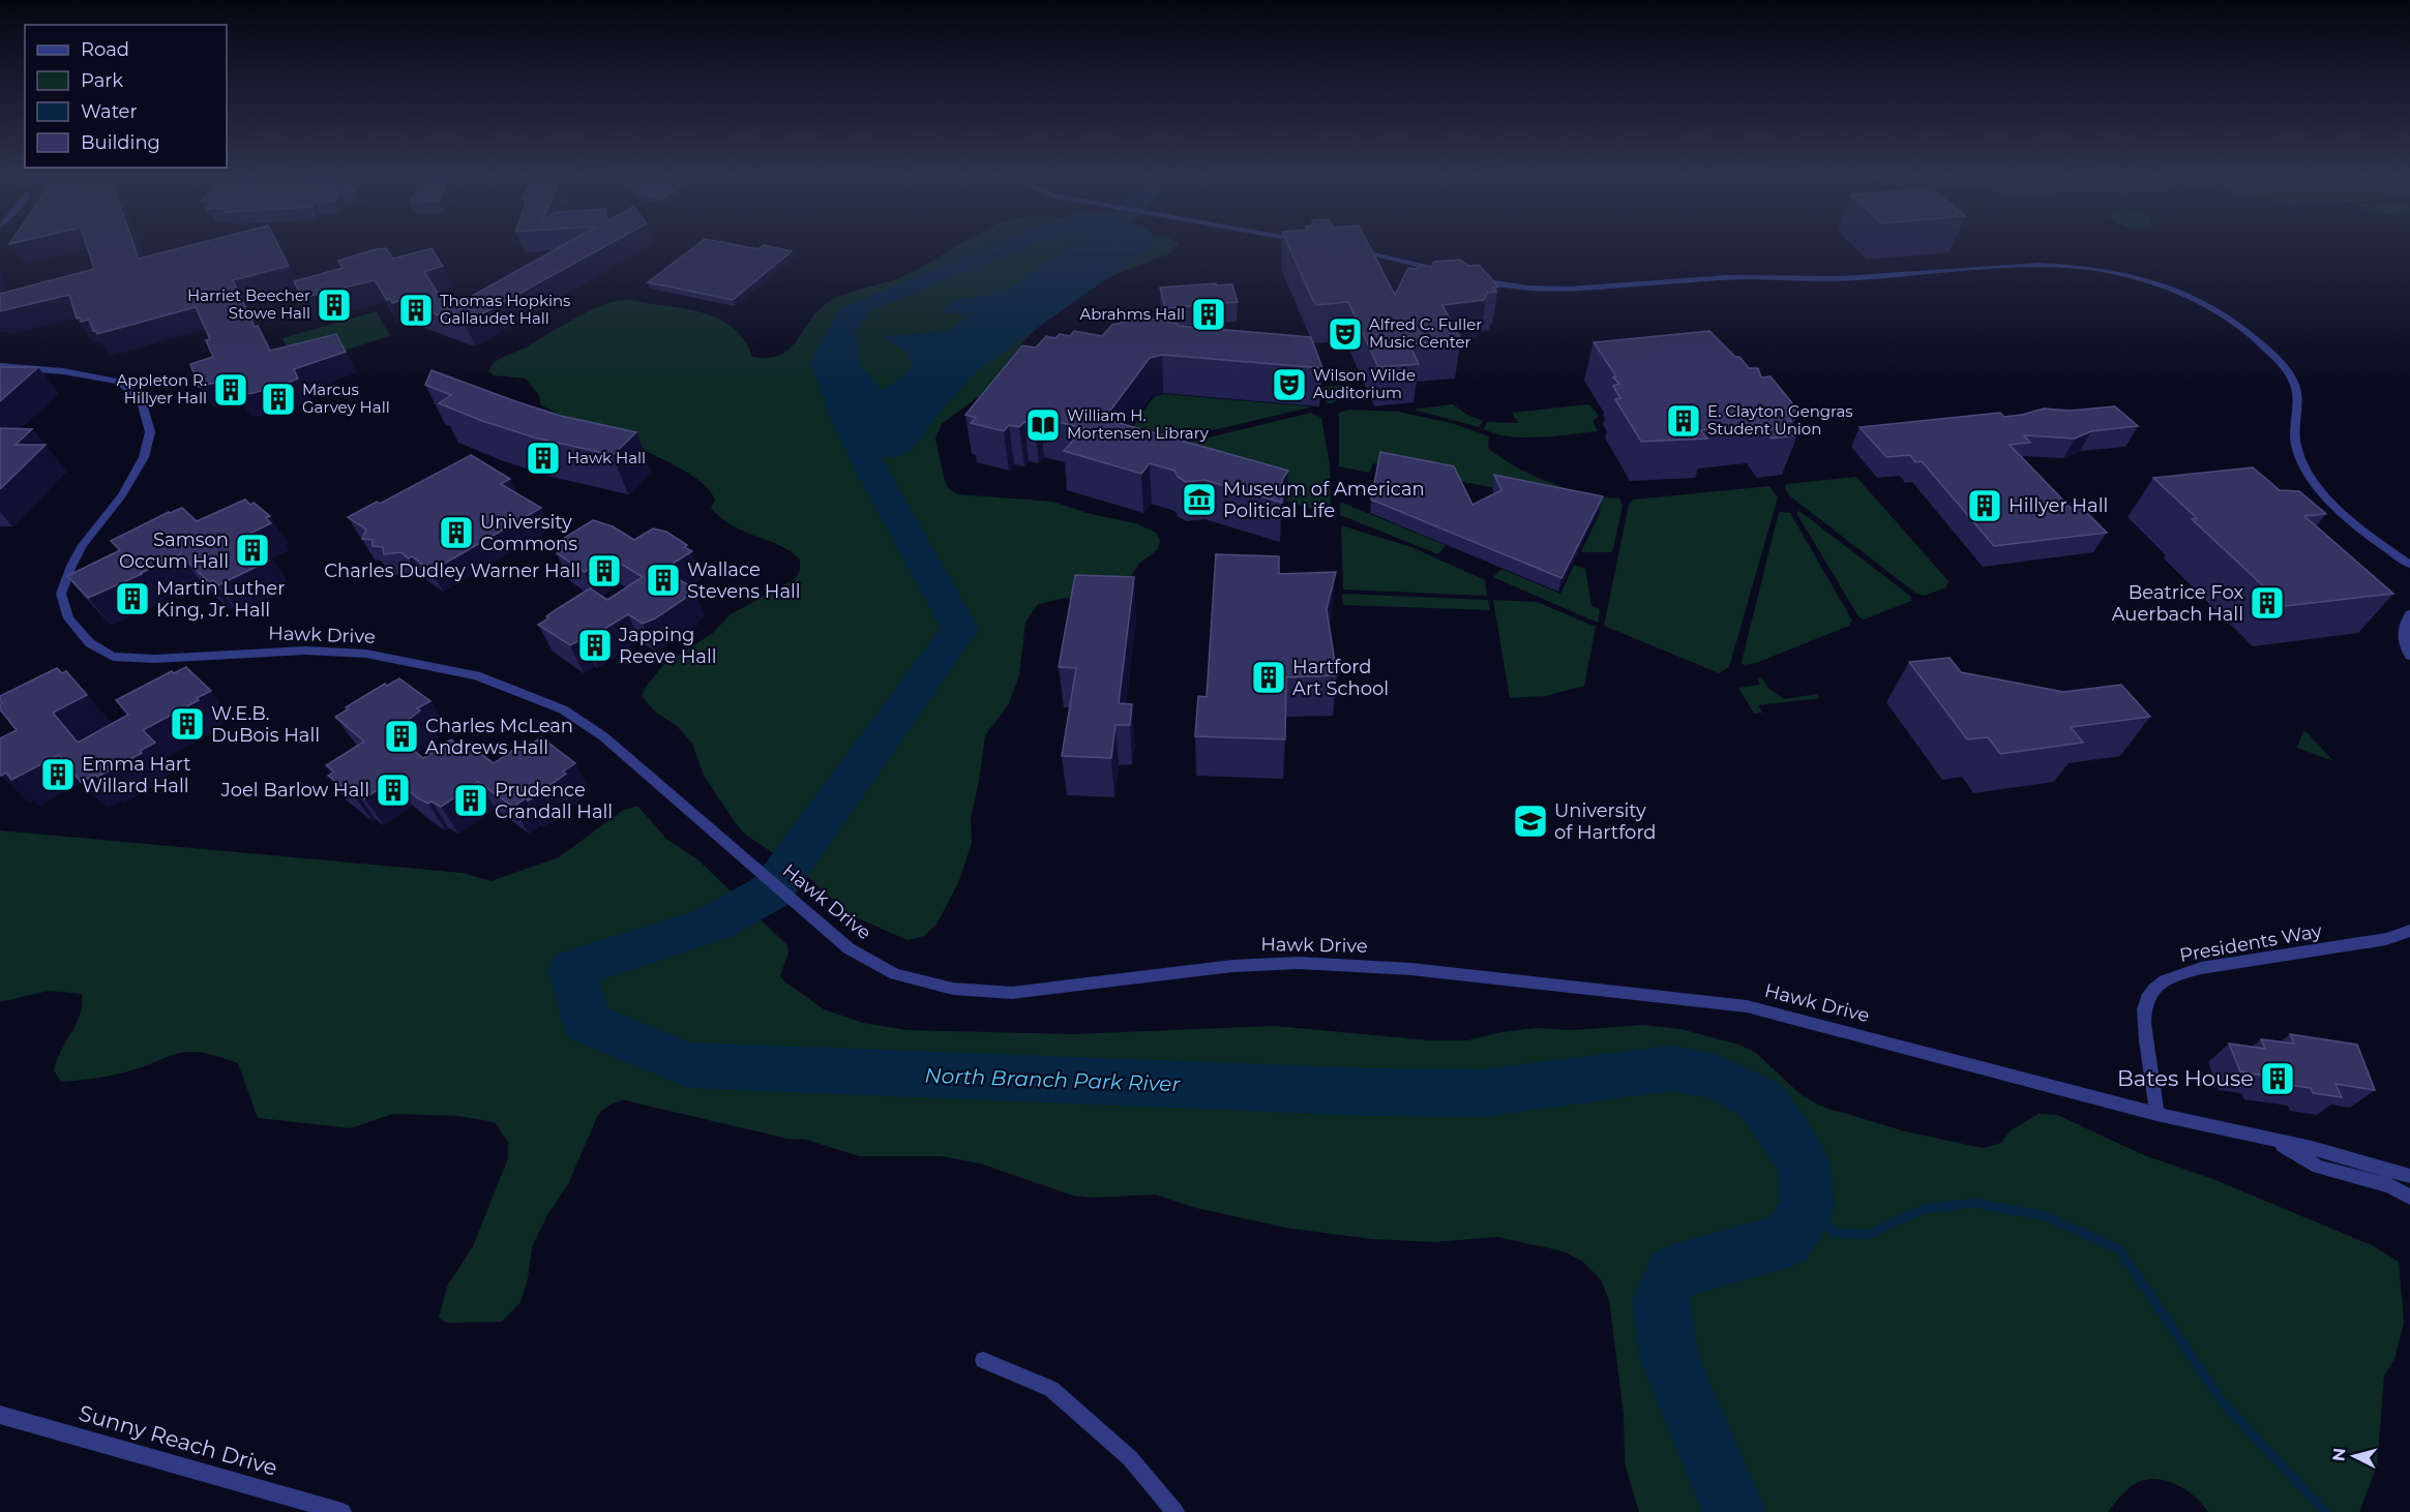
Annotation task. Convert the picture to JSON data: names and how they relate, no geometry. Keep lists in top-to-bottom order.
{
  "streets": {
    "street": ["Hawk Drive", "Presidents Way", "Sunny Reach Drive"]
  },
  "crossings": [
    ["Hawk Drive", "Presidents Way"]
  ],
  "water": ["North Branch Park River"],
  "places": {
    "building": [
      "Harriet Beecher Stowe Hall",
      "Thomas Hopkins Gallaudet Hall",
      "Abrahms Hall",
      "Appleton R. Hillyer Hall",
      "Marcus Garvey Hall",
      "E. Clayton Gengras Student Union",
      "Hawk Hall",
      "Hillyer Hall",
      "University Commons",
      "Samson Occum Hall",
      "Charles Dudley Warner Hall",
      "Wallace Stevens Hall",
      "Martin Luther King, Jr. Hall",
      "Beatrice Fox Auerbach Hall",
      "Japping Reeve Hall",
      "Hartford Art School",
      "W.E.B. DuBois Hall",
      "Charles McLean Andrews Hall",
      "Emma Hart Willard Hall",
      "Joel Barlow Hall",
      "Prudence Crandall Hall",
      "Bates House"
    ],
    "theatre": ["Alfred C. Fuller Music Center", "Wilson Wilde Auditorium"],
    "library": ["William H. Mortensen Library"],
    "museum": ["Museum of American Political Life"],
    "school or university": ["University of Hartford"]
  },
  "legend": [
    "Road",
    "Park",
    "Water",
    "Building"
  ],
  "north": "left"
}
